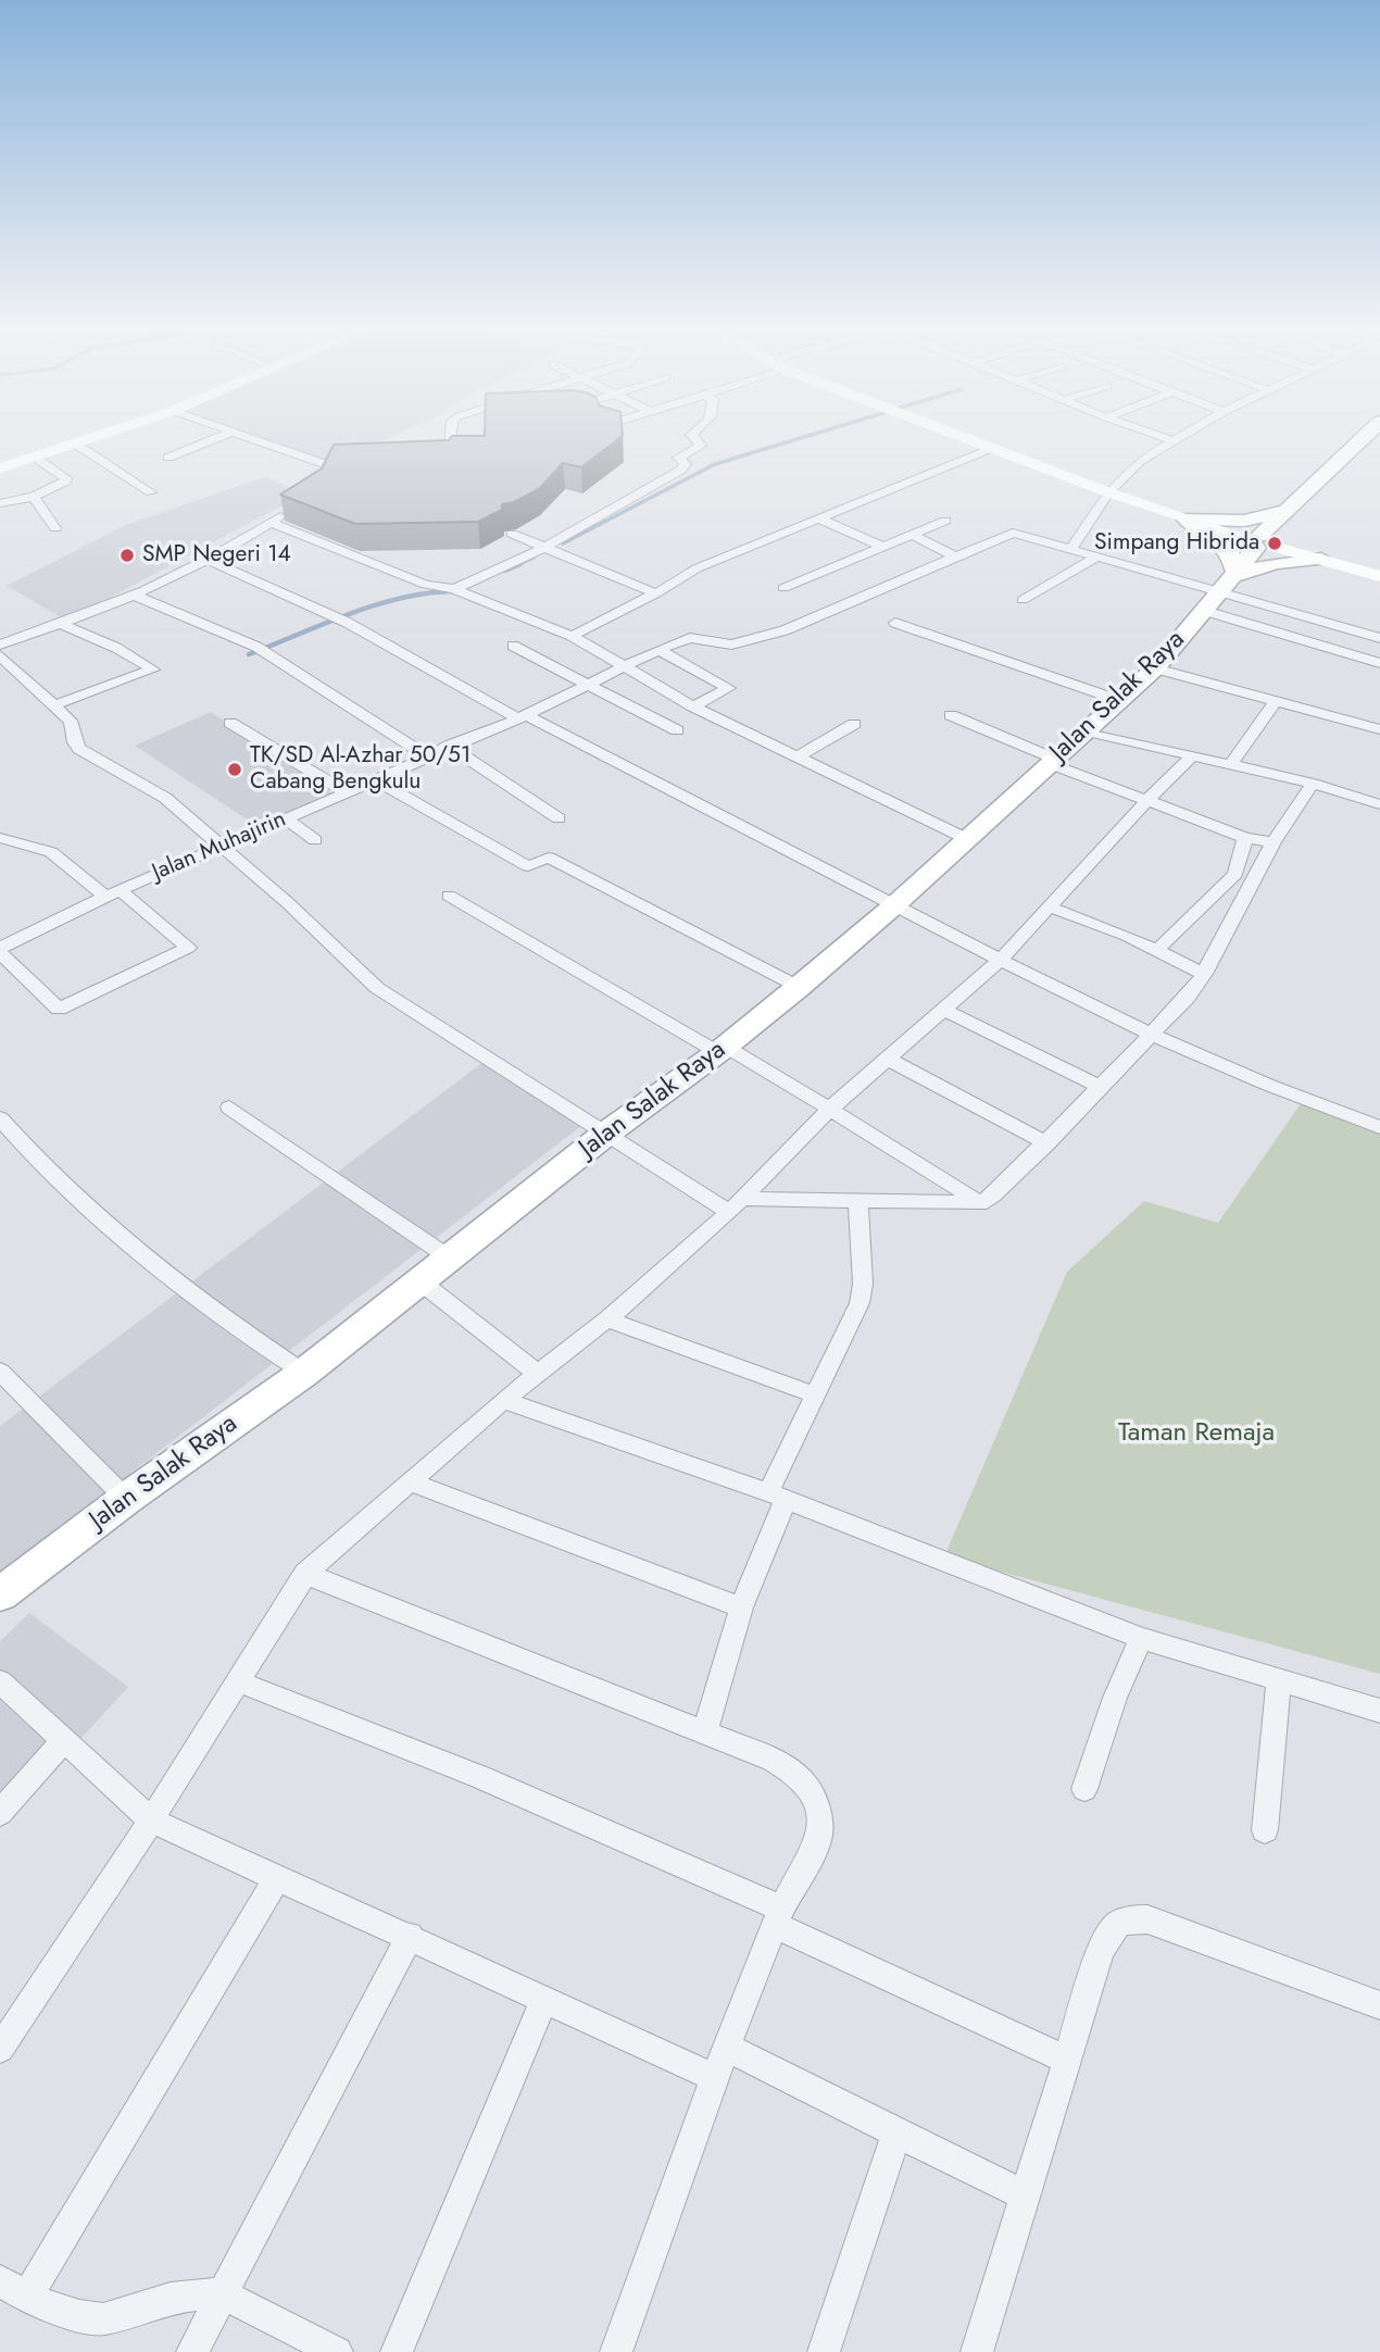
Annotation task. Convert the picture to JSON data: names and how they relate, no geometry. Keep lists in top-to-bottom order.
{
  "streets": {
    "main road": ["Jalan Salak Raya"],
    "street": ["Jalan Muhajirin"]
  },
  "crossings": [
    ["Jalan Salak Raya", "Jalan Muhajirin"]
  ],
  "parks": ["Taman Remaja"],
  "places": ["Simpang Hibrida", "SMP Negeri 14", "TK/SD Al-Azhar 50/51 Cabang Bengkulu"]
}
